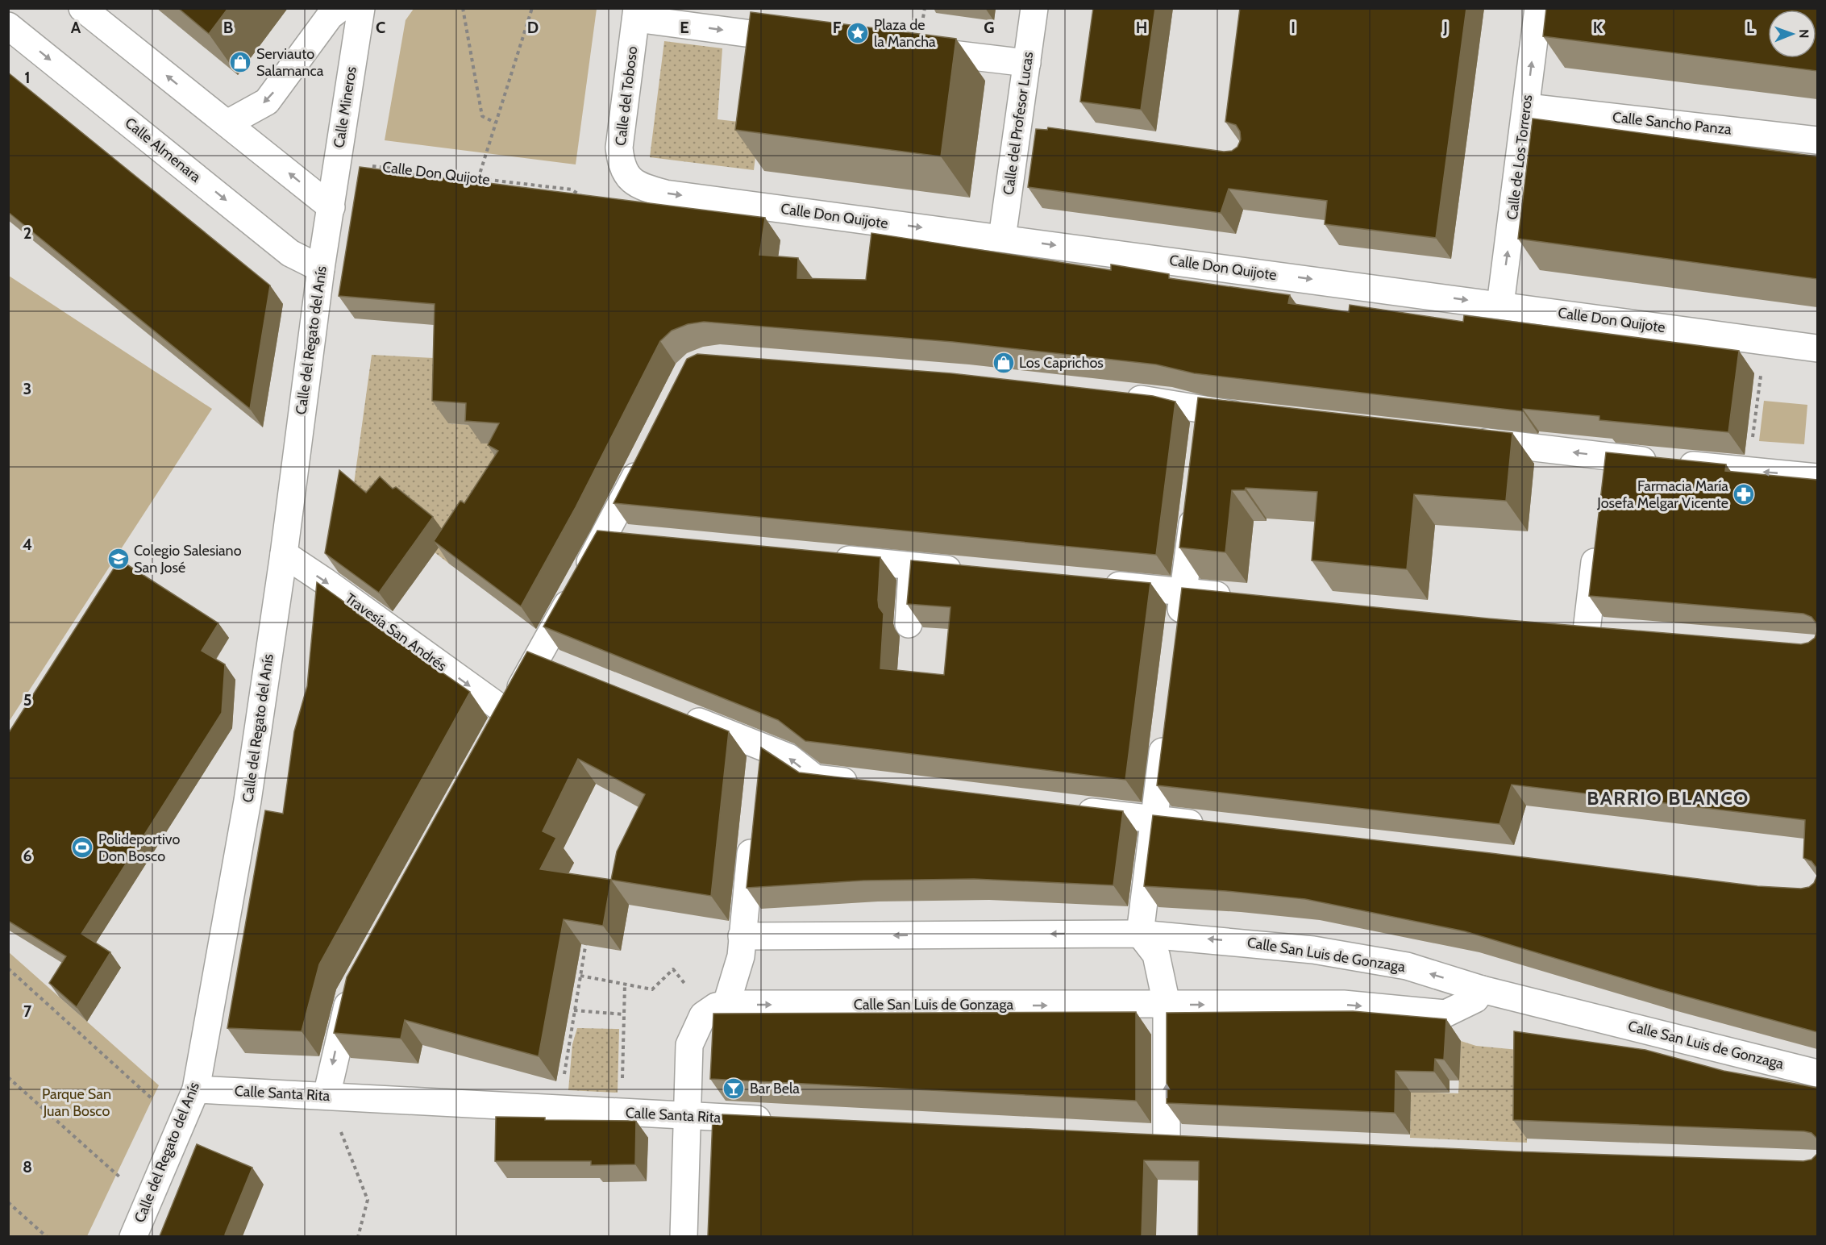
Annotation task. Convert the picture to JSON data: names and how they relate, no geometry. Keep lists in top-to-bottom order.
{
  "streets": {
    "street": [
      "Calle del Toboso",
      "Calle Mineros",
      "Calle del Profesor Lucas",
      "Calle Sancho Panza",
      "Calle Almenara",
      "Calle de Los Torreros",
      "Calle Don Quijote",
      "Calle del Regato del Anís",
      "Travesía San Andrés",
      "Calle San Luis de Gonzaga",
      "Calle Santa Rita"
    ]
  },
  "crossings": [
    ["Calle del Toboso", "Calle Don Quijote"],
    ["Calle Mineros", "Calle del Regato del Anís"],
    ["Calle del Profesor Lucas", "Calle Don Quijote"],
    ["Calle Sancho Panza", "Calle de Los Torreros"],
    ["Calle Almenara", "Calle del Regato del Anís"],
    ["Calle de Los Torreros", "Calle Don Quijote"],
    ["Calle del Regato del Anís", "Travesía San Andrés"],
    ["Calle del Regato del Anís", "Calle Santa Rita"],
    ["Calle San Luis de Gonzaga", "Calle Santa Rita"]
  ],
  "one_way": ["Calle de Los Torreros", "Travesía San Andrés"],
  "districts": ["BARRIO BLANCO"],
  "parks": ["Parque San Juan Bosco"],
  "places": {
    "place": ["Plaza de la Mancha"],
    "shop": ["Serviauto Salamanca", "Los Caprichos"],
    "pharmacy": ["Farmacia María Josefa Melgar Vicente"],
    "school or university": ["Colegio Salesiano San José"],
    "sports": ["Polideportivo Don Bosco"],
    "bar": ["Bar Bela"]
  },
  "north": "right",
  "grid": {
    "columns": [
      "A",
      "B",
      "C",
      "D",
      "E",
      "F",
      "G",
      "H",
      "I",
      "J",
      "K",
      "L"
    ],
    "rows": [
      "1",
      "2",
      "3",
      "4",
      "5",
      "6",
      "7",
      "8"
    ]
  }
}
